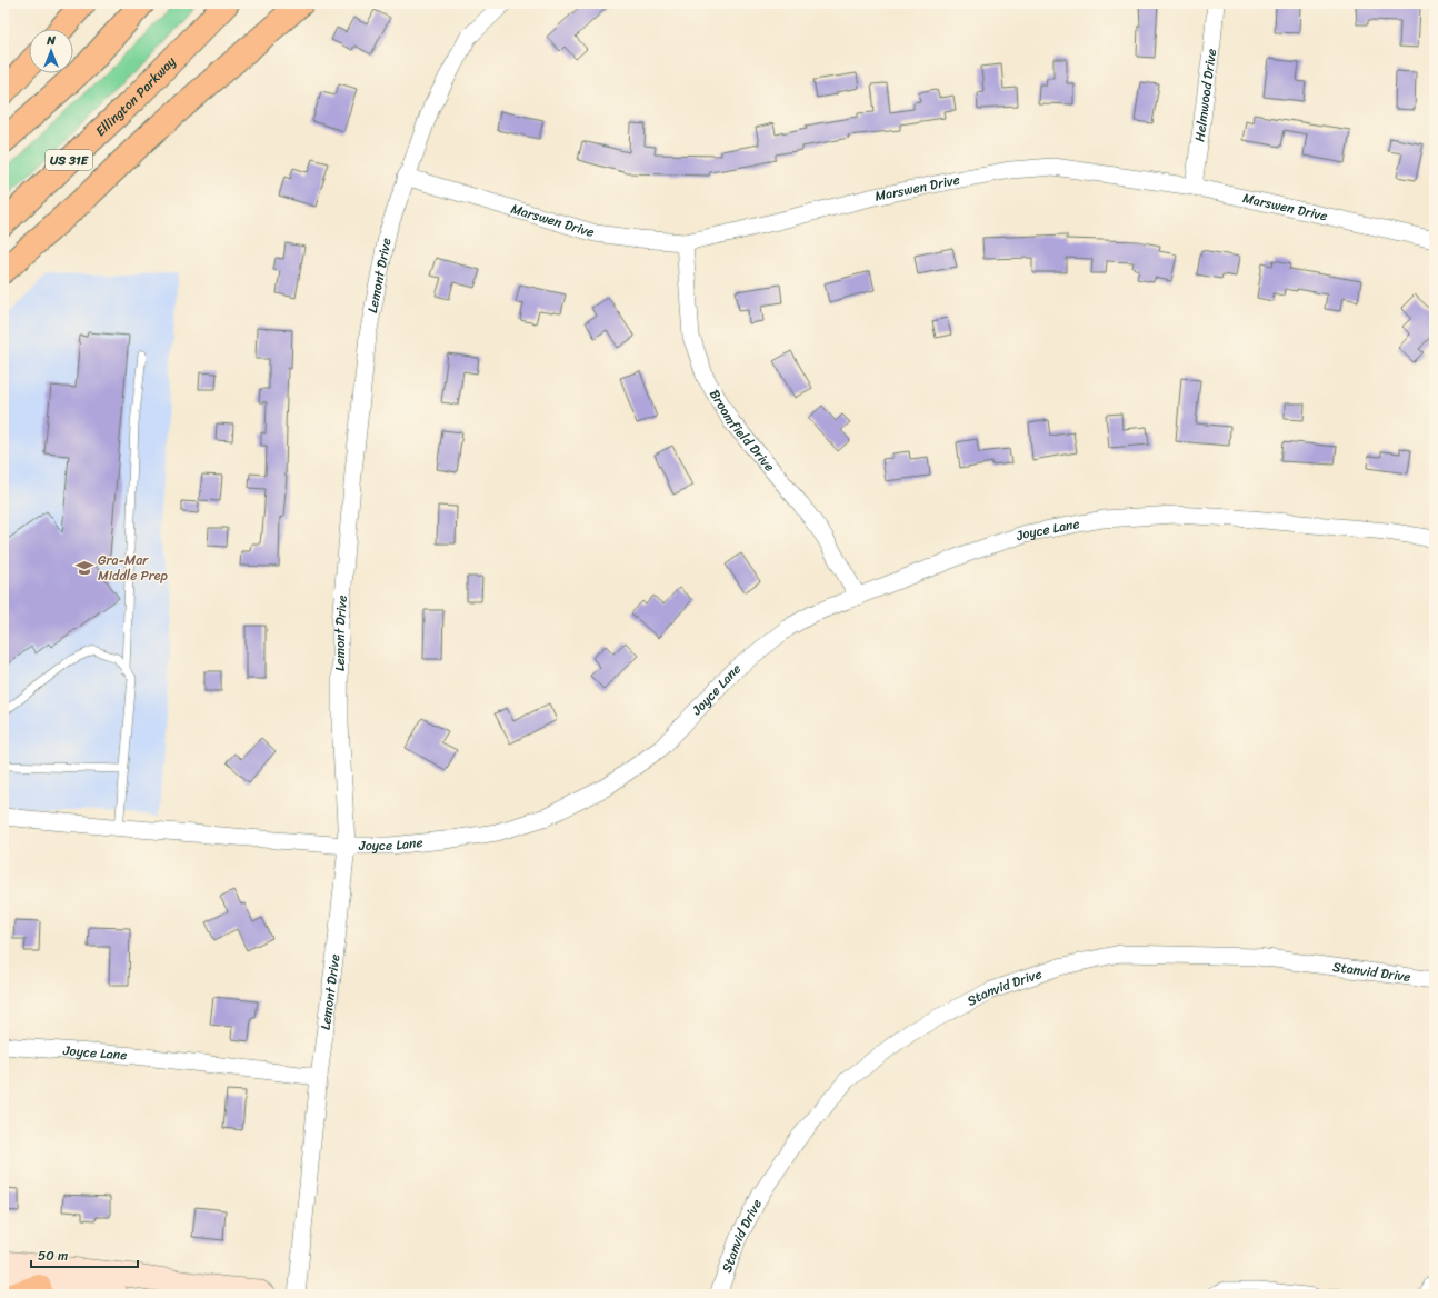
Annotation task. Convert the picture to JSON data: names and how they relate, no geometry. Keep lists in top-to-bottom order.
{
  "streets": {
    "highway": ["Ellington Parkway", "US 31E"],
    "street": [
      "Helmwood Drive",
      "Marswen Drive",
      "Lemont Drive",
      "Broomfield Drive",
      "Joyce Lane",
      "Stanvid Drive"
    ]
  },
  "crossings": [
    ["Helmwood Drive", "Marswen Drive"],
    ["Marswen Drive", "Lemont Drive"],
    ["Marswen Drive", "Broomfield Drive"],
    ["Lemont Drive", "Joyce Lane"],
    ["Broomfield Drive", "Joyce Lane"]
  ],
  "places": {
    "school or university": ["Gra-Mar Middle Prep"]
  },
  "scale_bar": "50 m",
  "north": "top"
}
